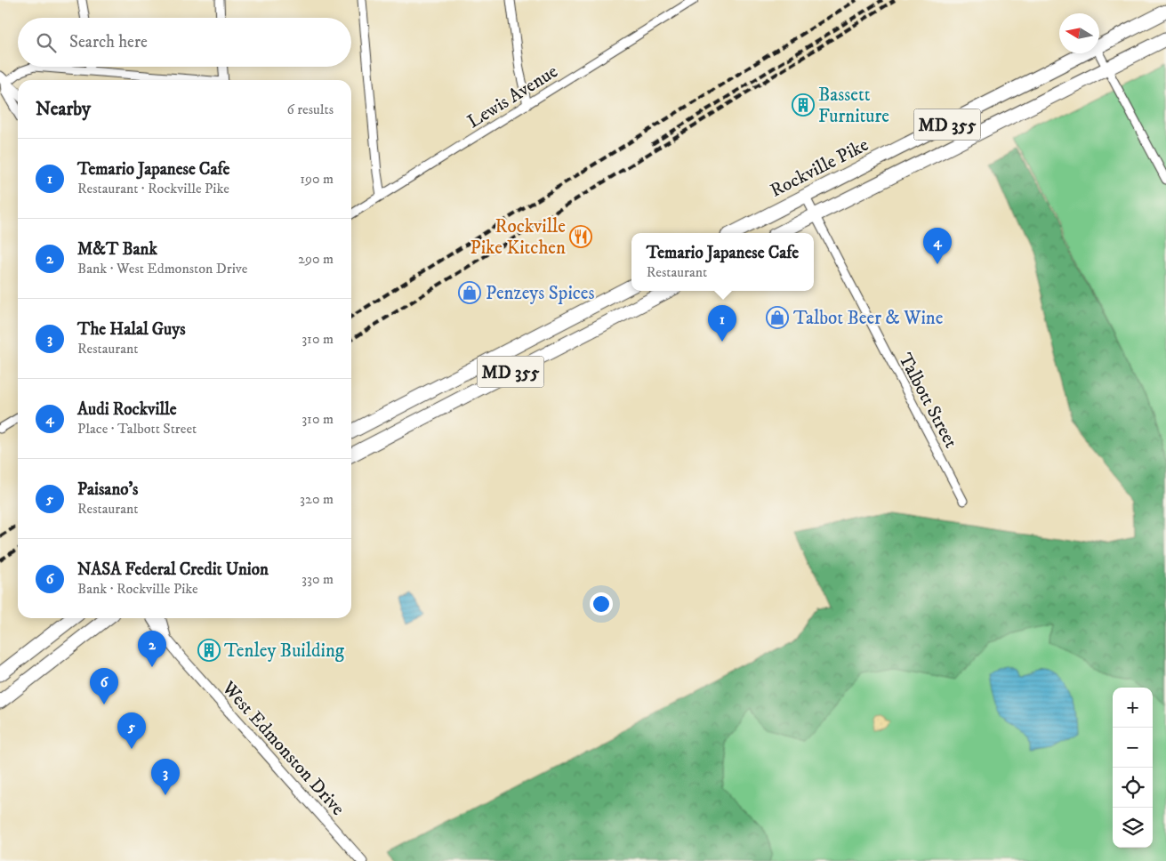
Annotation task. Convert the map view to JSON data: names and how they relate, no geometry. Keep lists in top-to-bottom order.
{
  "streets": {
    "main road": ["MD 355", "Rockville Pike"],
    "street": ["Lewis Avenue", "Talbott Street", "West Edmonston Drive"]
  },
  "crossings": [
    ["MD 355", "Talbott Street"],
    ["Rockville Pike", "Talbott Street"]
  ],
  "places": {
    "building": ["Bassett Furniture", "Tenley Building"],
    "restaurant": ["Rockville Pike Kitchen"],
    "shop": ["Penzeys Spices", "Talbot Beer & Wine"]
  },
  "north": "left",
  "page": {
    "search": "Search here",
    "heading": ["Nearby", "6 results"],
    "list": [
      {
        "mark": "1",
        "name": "Temario Japanese Cafe",
        "note": "Restaurant · Rockville Pike",
        "value": "190 m"
      },
      {
        "mark": "2",
        "name": "M&T Bank",
        "note": "Bank · West Edmonston Drive",
        "value": "290 m"
      },
      {
        "mark": "3",
        "name": "The Halal Guys",
        "note": "Restaurant",
        "value": "310 m"
      },
      {
        "mark": "4",
        "name": "Audi Rockville",
        "note": "Place · Talbott Street",
        "value": "310 m"
      },
      {
        "mark": "5",
        "name": "Paisano's",
        "note": "Restaurant",
        "value": "320 m"
      },
      {
        "mark": "6",
        "name": "NASA Federal Credit Union",
        "note": "Bank · Rockville Pike",
        "value": "330 m"
      }
    ],
    "pins": [
      "4",
      "1",
      "2",
      "6",
      "5",
      "3"
    ],
    "popup": ["Temario Japanese Cafe", "Restaurant"],
    "map_buttons": ["+", "−"]
  }
}
